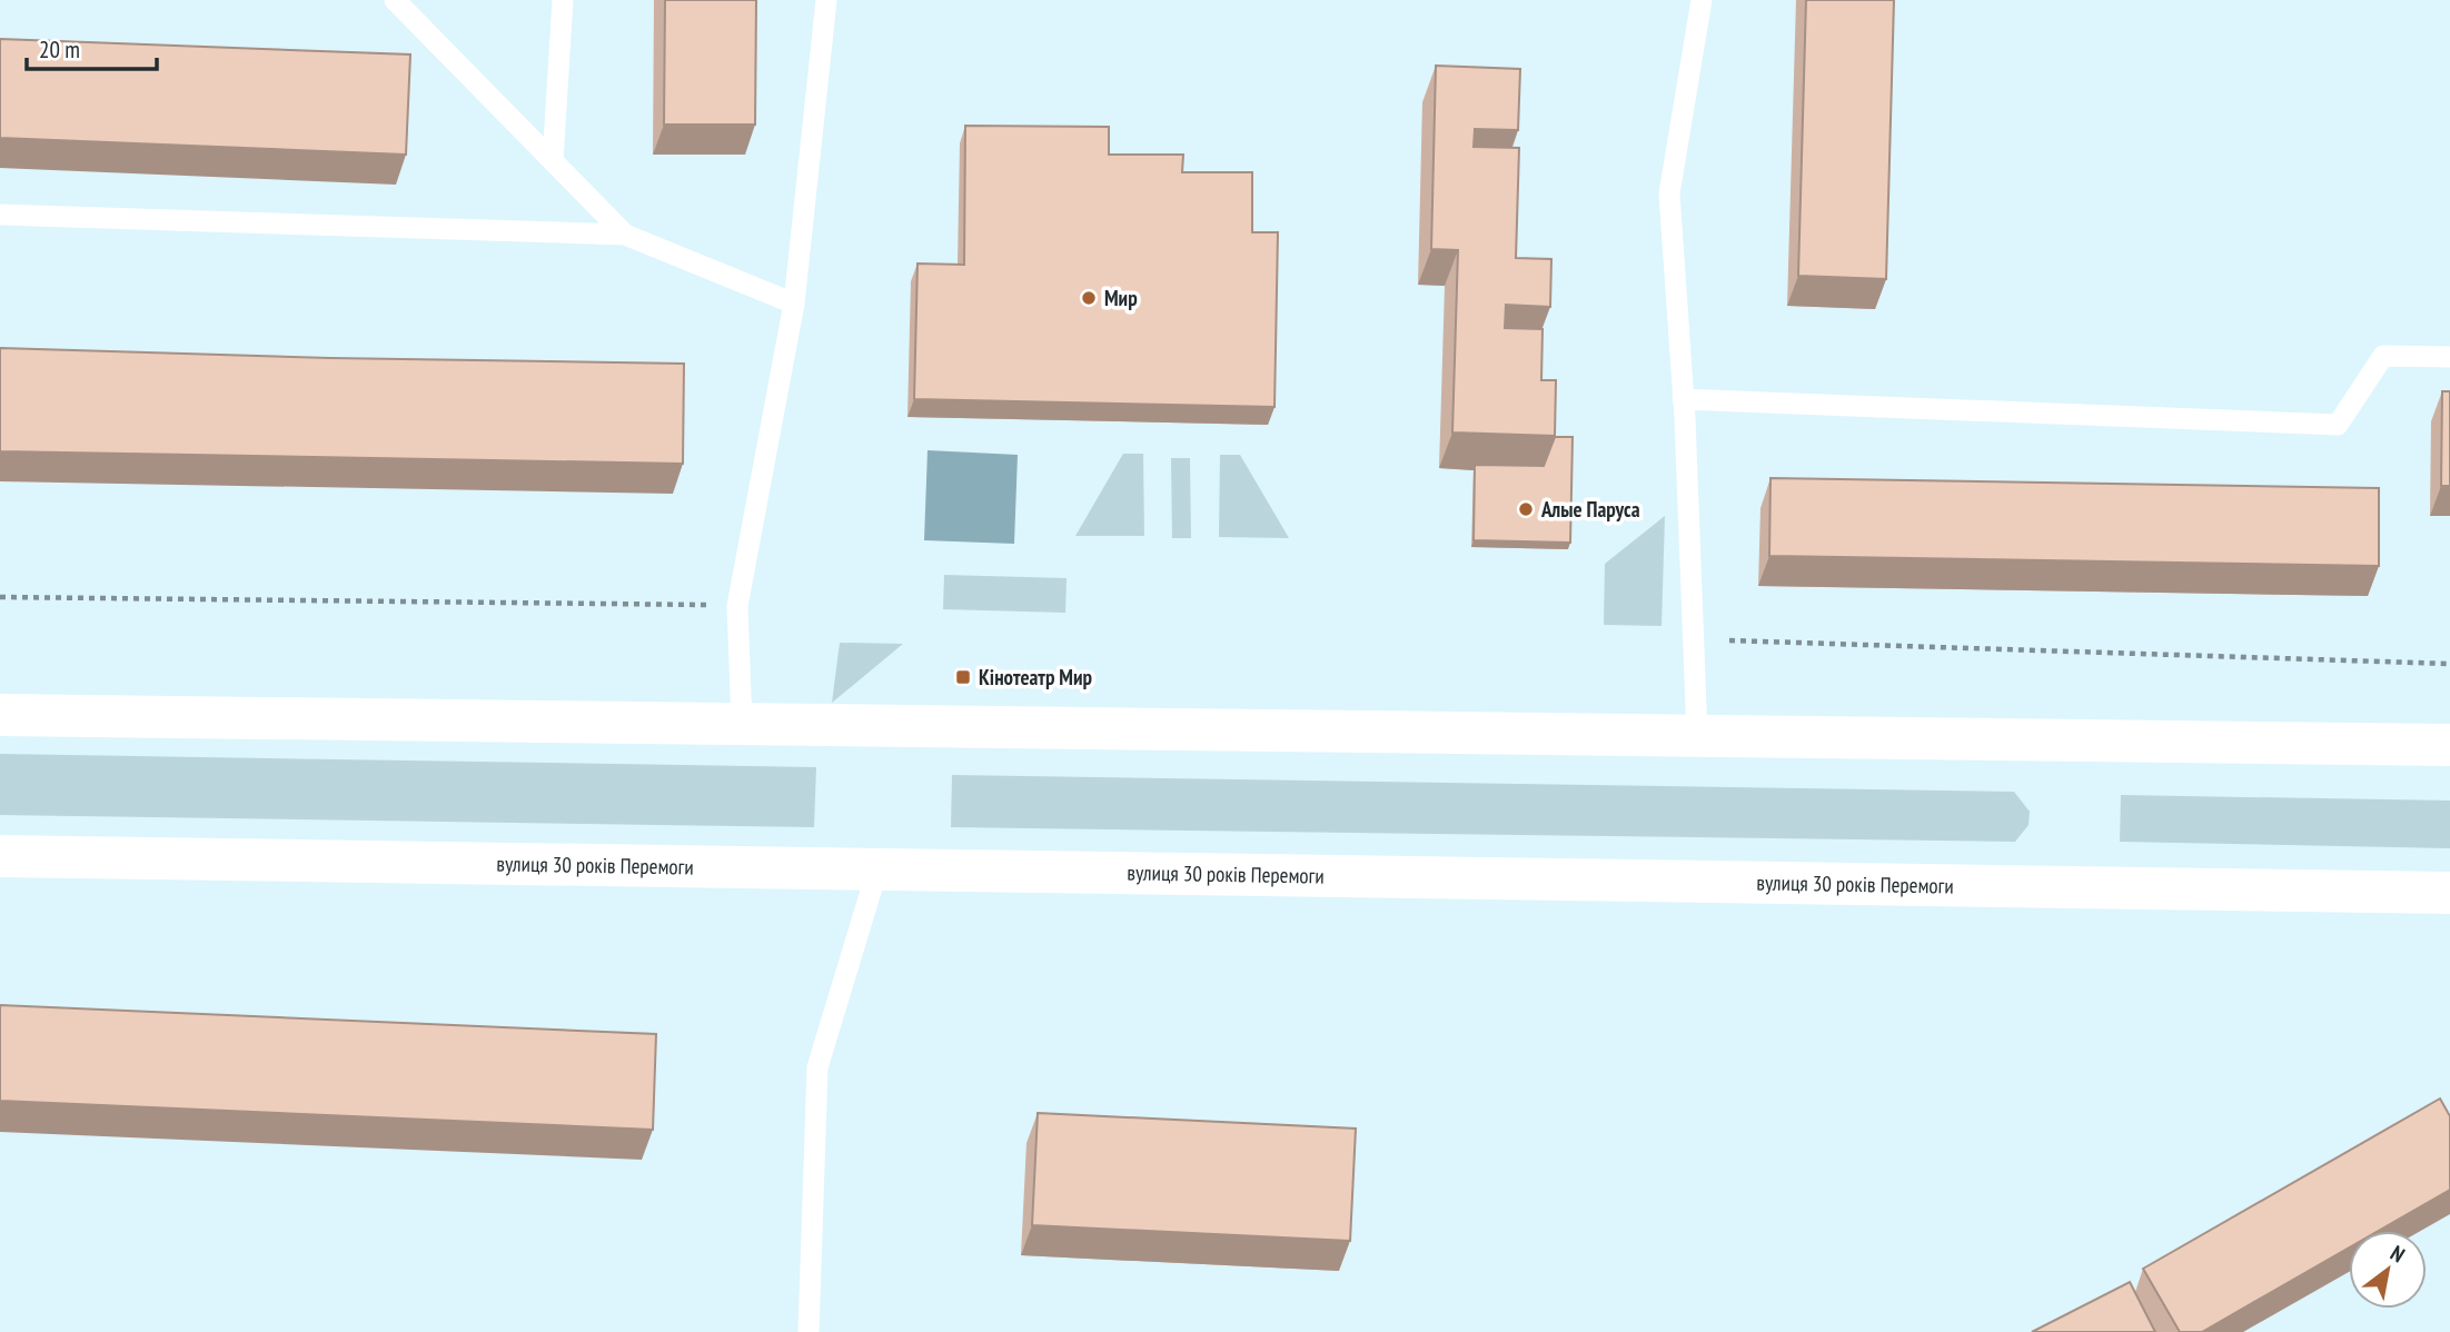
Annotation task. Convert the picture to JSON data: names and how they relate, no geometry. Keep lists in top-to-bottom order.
{
  "streets": {
    "street": ["вулиця 30 років Перемоги"]
  },
  "places": {
    "other": ["Мир", "Алые Паруса"],
    "transit": ["Кінотеатр Мир"]
  },
  "scale_bar": "20 m",
  "north": "top right"
}
